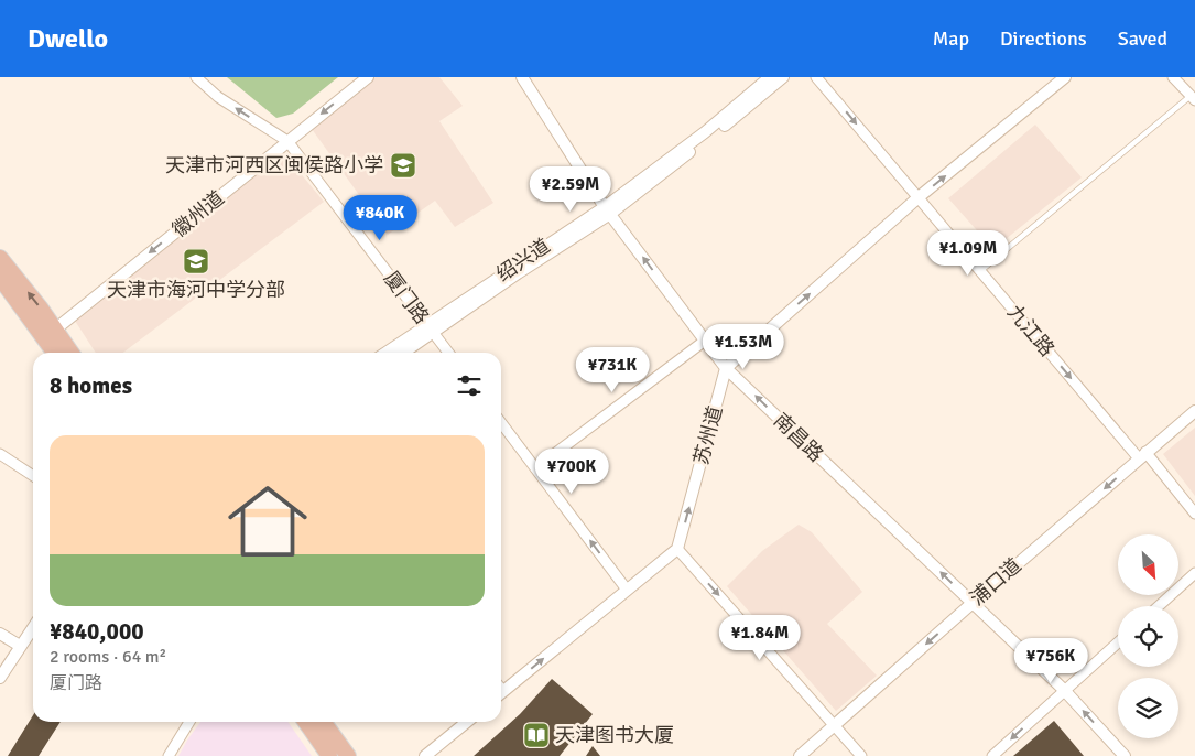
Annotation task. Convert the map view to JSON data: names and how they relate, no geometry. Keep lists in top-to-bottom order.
{
  "streets": {
    "street": [
      "徽州道",
      "绍兴道",
      "厦门路",
      "九江路",
      "苏州道",
      "南昌路",
      "浦口道"
    ]
  },
  "crossings": [
    ["徽州道", "厦门路"],
    ["绍兴道", "厦门路"],
    ["绍兴道", "南昌路"],
    ["九江路", "浦口道"],
    ["苏州道", "南昌路"],
    ["南昌路", "浦口道"]
  ],
  "one_way": [
    "徽州道",
    "九江路",
    "苏州道",
    "南昌路",
    "浦口道"
  ],
  "places": {
    "school or university": ["天津市河西区闽侯路小学", "天津市海河中学分部"],
    "library": ["天津图书大厦"]
  },
  "north": "bottom right",
  "page": {
    "header": "Dwello",
    "nav": ["Map", "Directions", "Saved"],
    "price": [
      "¥2.59M",
      "¥840K",
      "¥1.09M",
      "¥1.53M",
      "¥731K",
      "¥700K",
      "¥1.84M",
      "¥756K"
    ],
    "heading": "8 homes",
    "list": [
      {
        "name": "¥840,000",
        "note": "2 rooms · 64 m² · 厦门路"
      }
    ]
  }
}
